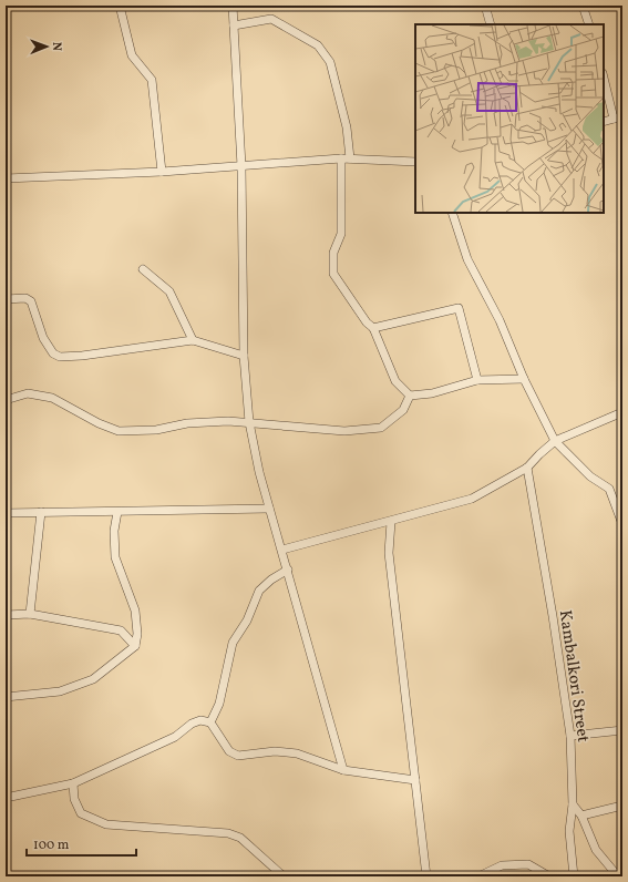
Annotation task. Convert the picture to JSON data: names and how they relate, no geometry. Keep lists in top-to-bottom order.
{
  "streets": {
    "street": ["Kambalkori Street"]
  },
  "scale_bar": "100 m",
  "north": "right"
}
